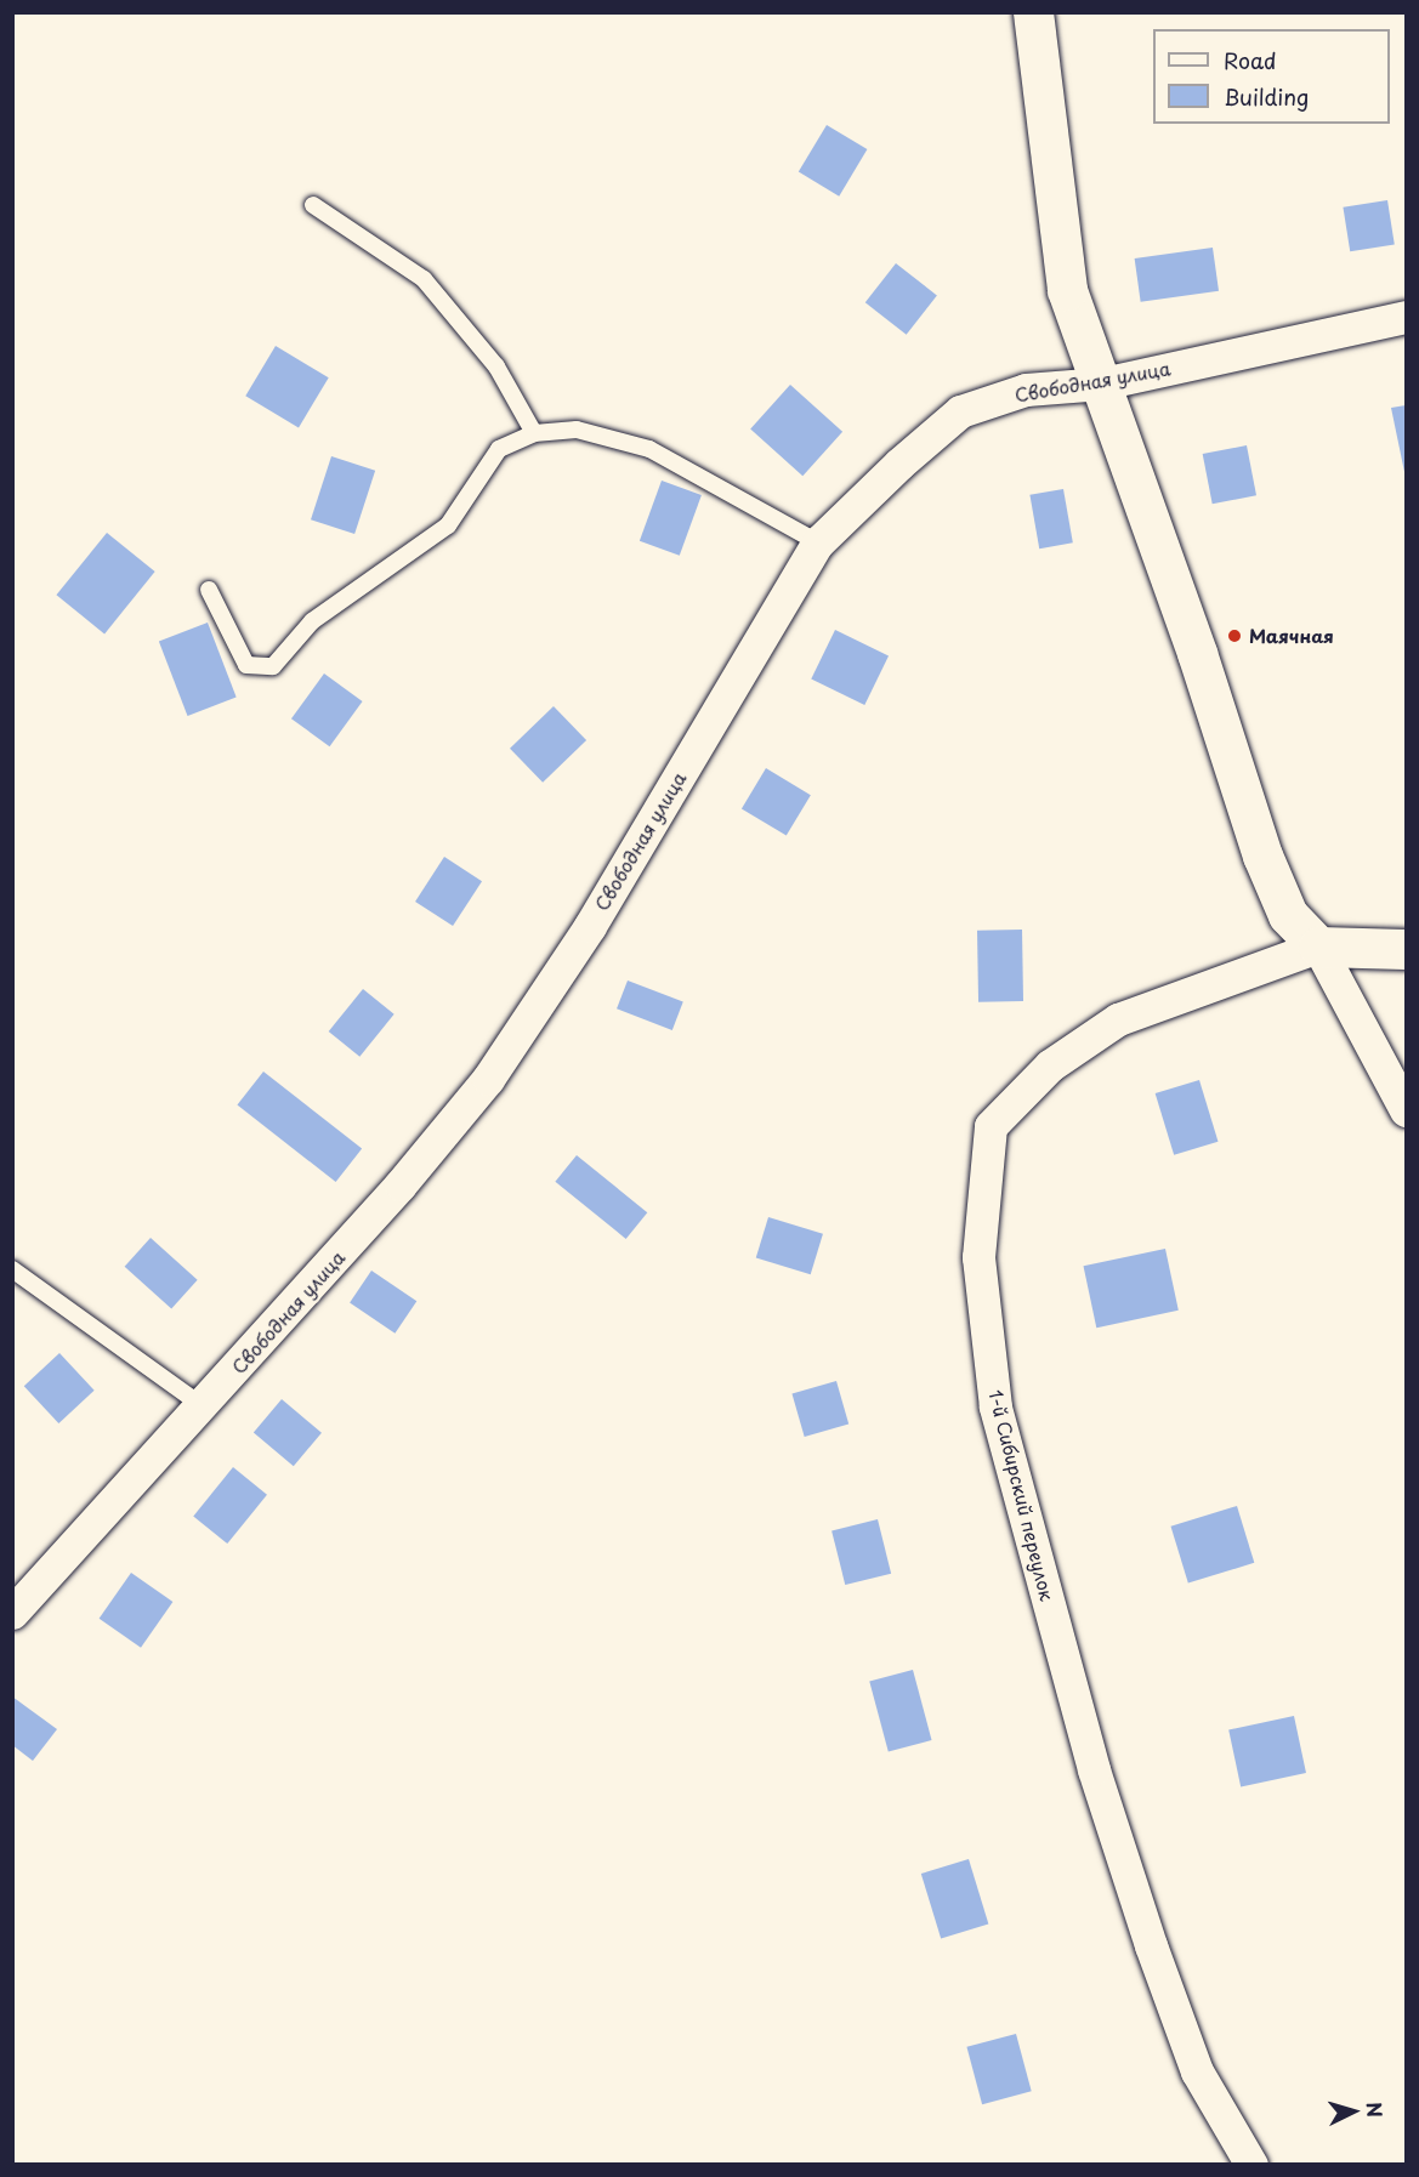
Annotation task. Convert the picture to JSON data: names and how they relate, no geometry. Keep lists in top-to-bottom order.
{
  "streets": {
    "street": ["Свободная улица", "1-й Сибирский переулок"]
  },
  "places": ["Маячная"],
  "legend": ["Road", "Building"],
  "north": "right"
}
